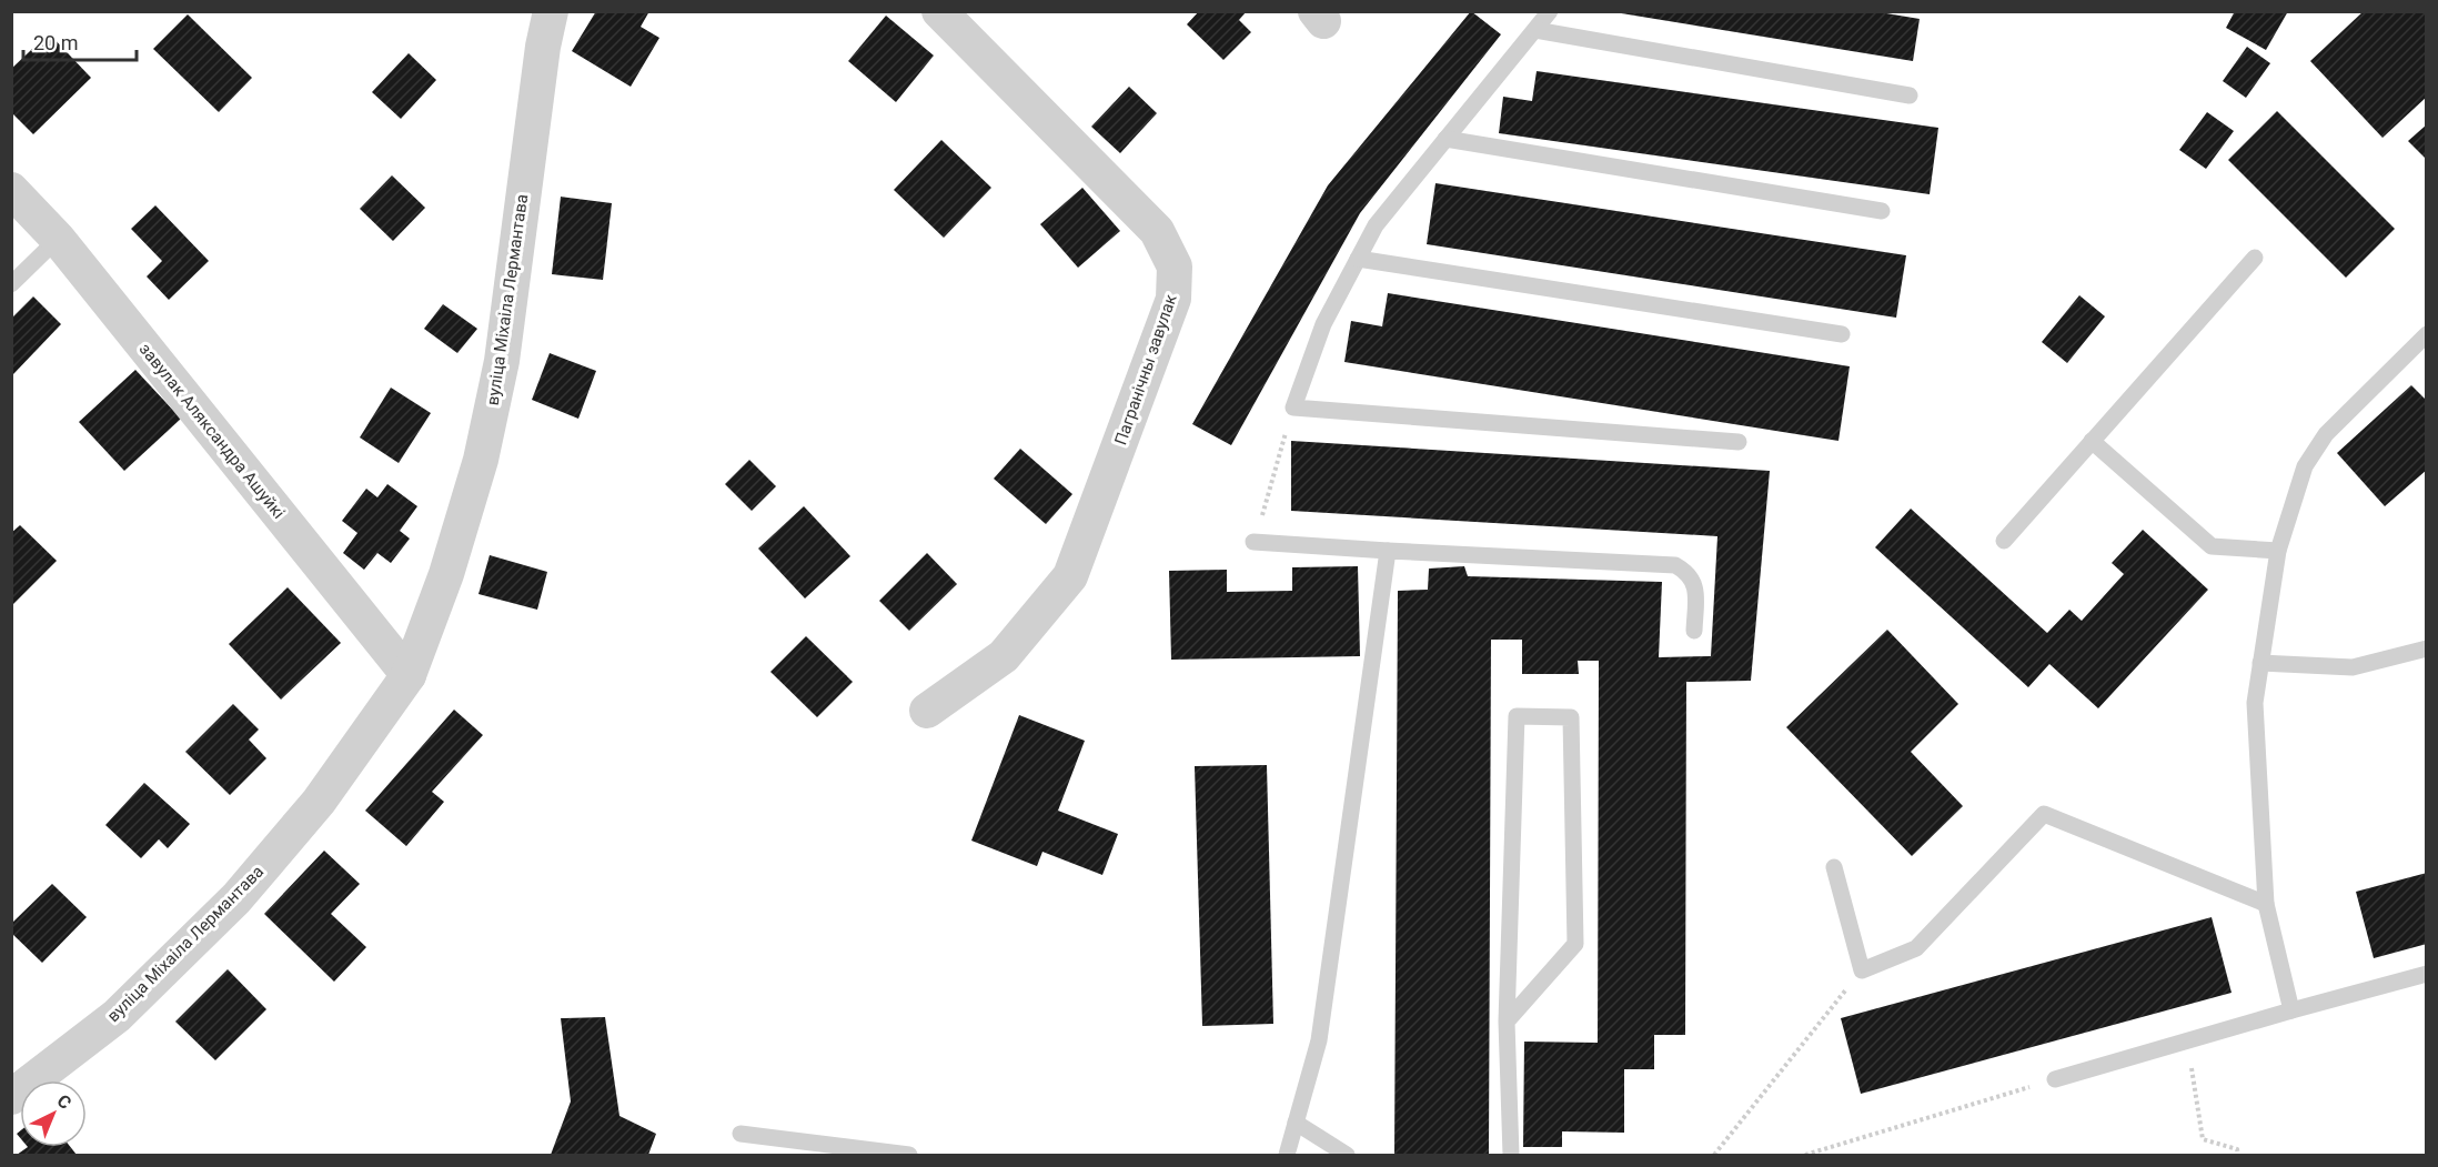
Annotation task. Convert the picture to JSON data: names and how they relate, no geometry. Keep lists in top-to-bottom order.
{
  "streets": {
    "street": ["вуліца Міхаіла Лермантава", "Пагранічны завулак", "завулак Аляксандра Ашуйкі"]
  },
  "crossings": [
    ["вуліца Міхаіла Лермантава", "завулак Аляксандра Ашуйкі"]
  ],
  "scale_bar": "20 m",
  "north": "top right"
}
